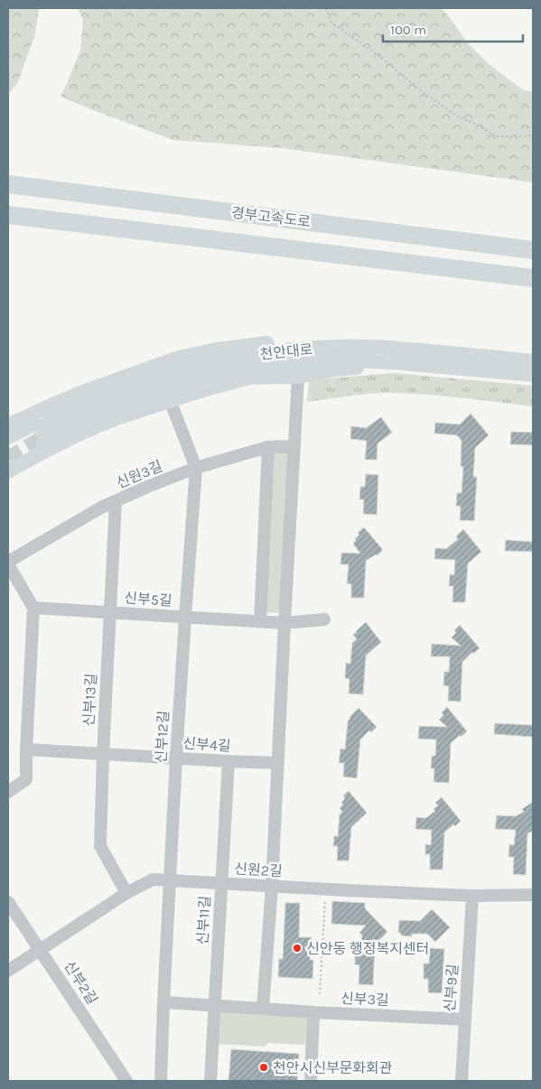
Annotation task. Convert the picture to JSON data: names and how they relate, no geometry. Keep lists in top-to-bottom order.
{
  "streets": {
    "highway": ["경부고속도로"],
    "main road": ["천안대로"],
    "street": [
      "신원3길",
      "신부5길",
      "신부13길",
      "신부12길",
      "신부4길",
      "신원2길",
      "신부11길",
      "신부2길",
      "신부9길",
      "신부3길"
    ]
  },
  "crossings": [
    ["신원3길", "신부13길"],
    ["신원3길", "신부12길"],
    ["신부5길", "신부13길"],
    ["신부5길", "신부12길"],
    ["신부13길", "신부4길"],
    ["신부13길", "신원2길"],
    ["신부12길", "신부4길"],
    ["신부12길", "신원2길"],
    ["신부12길", "신부3길"],
    ["신부4길", "신부11길"],
    ["신원2길", "신부11길"],
    ["신원2길", "신부2길"],
    ["신원2길", "신부9길"],
    ["신부11길", "신부3길"],
    ["신부9길", "신부3길"]
  ],
  "places": ["신안동 행정복지센터", "천안시신부문화회관"],
  "scale_bar": "100 m"
}
